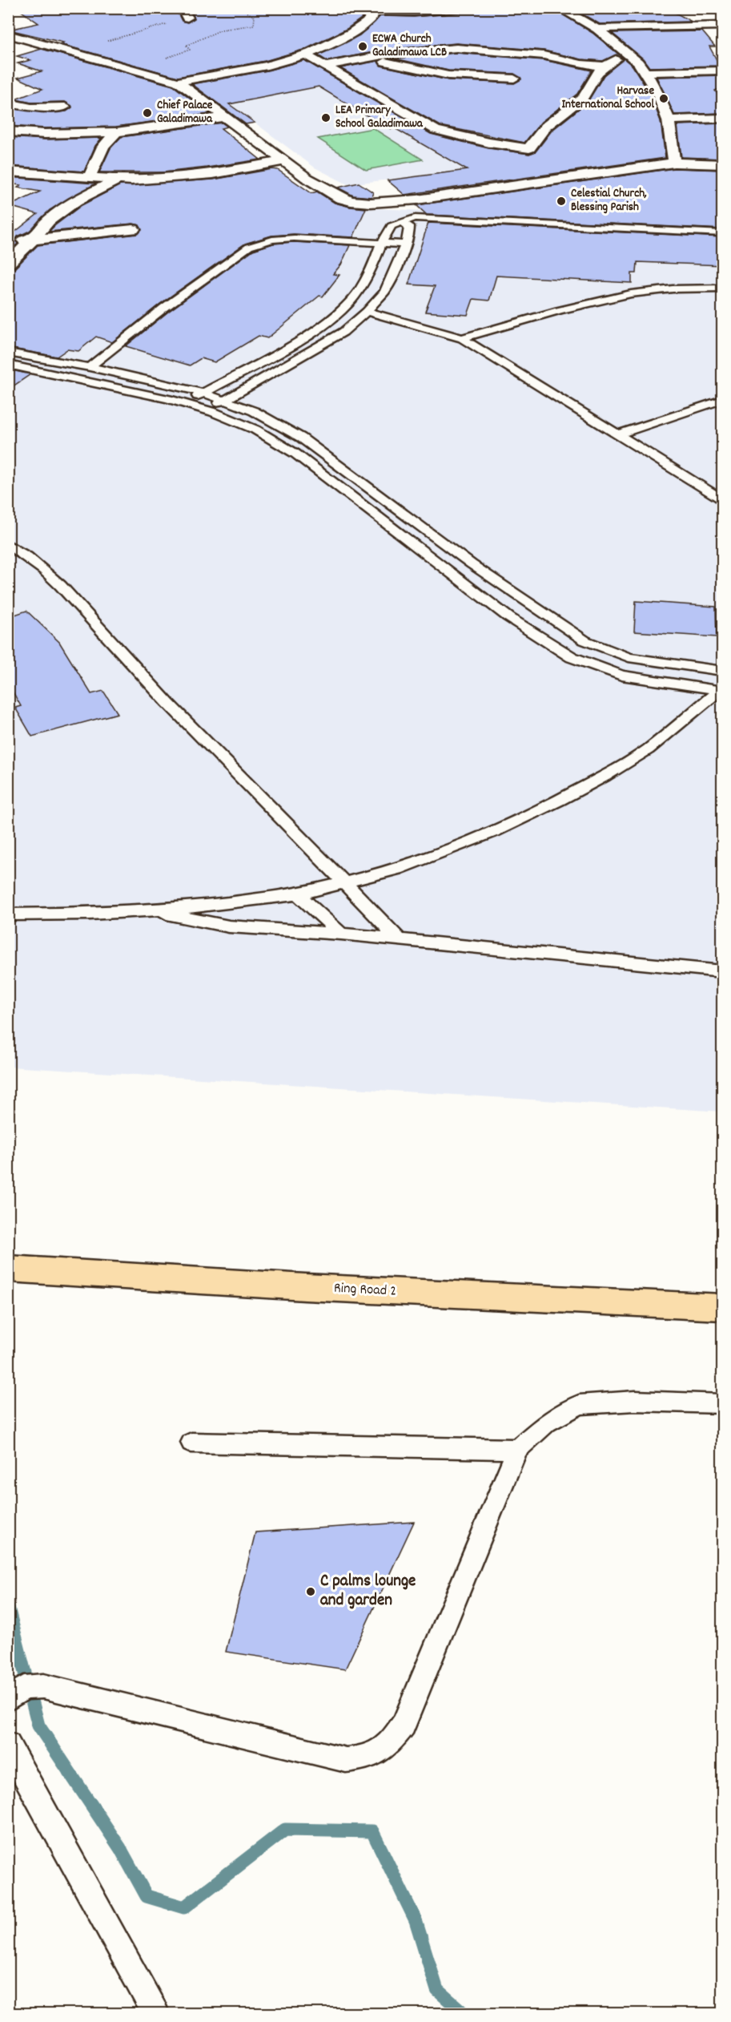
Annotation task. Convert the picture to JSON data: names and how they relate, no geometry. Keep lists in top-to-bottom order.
{
  "streets": {
    "main road": ["Ring Road 2"]
  },
  "places": [
    "ECWA Church Galadimawa LCB",
    "Harvase International School",
    "Chief Palace Galadimawa",
    "LEA Primary School Galadimawa",
    "Celestial Church, Blessing Parish",
    "C palms lounge and garden"
  ]
}
